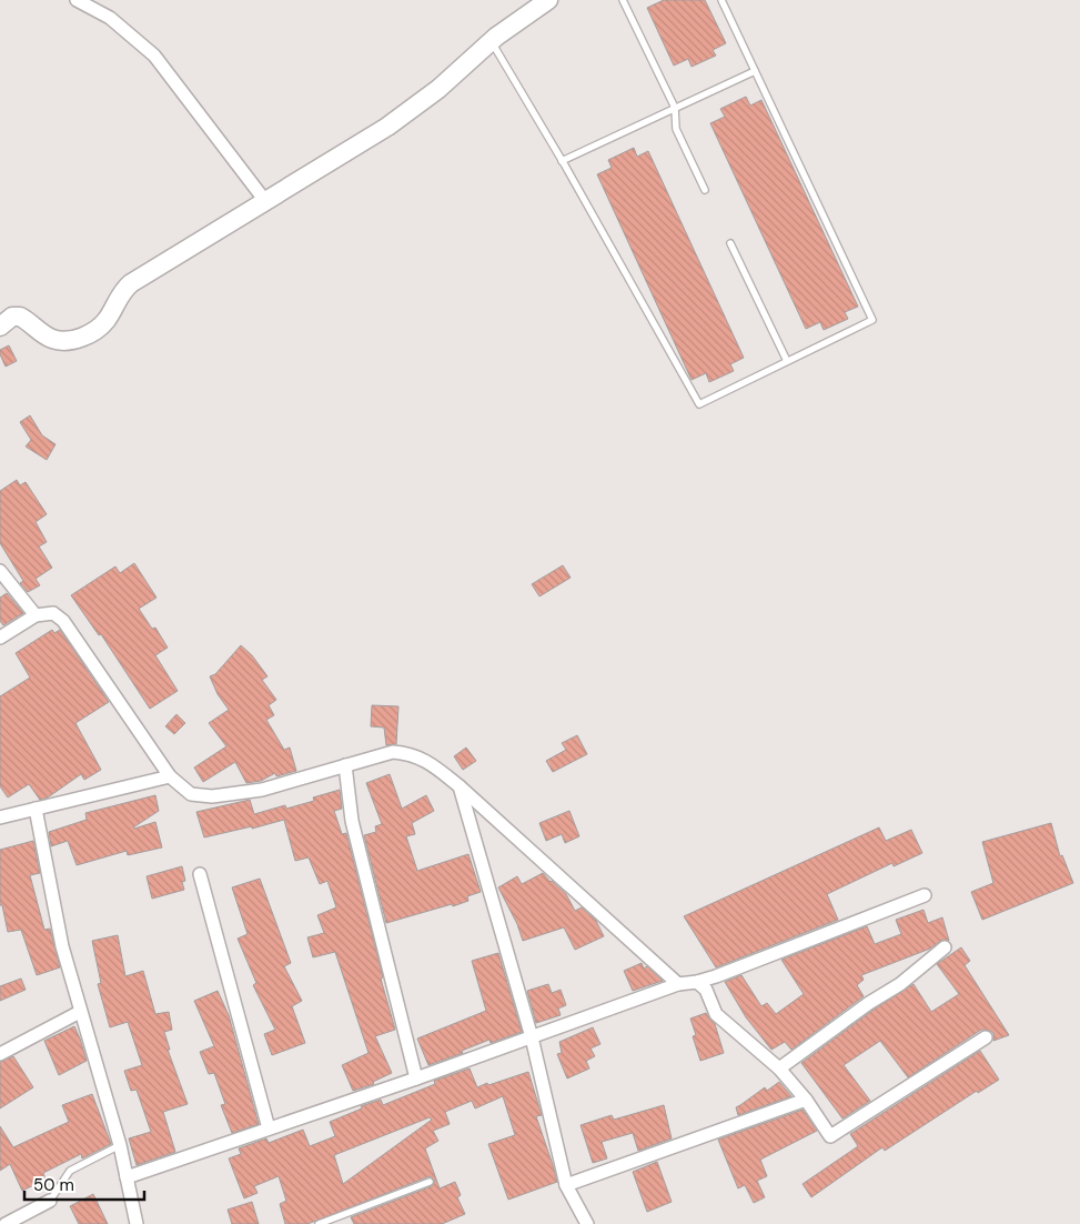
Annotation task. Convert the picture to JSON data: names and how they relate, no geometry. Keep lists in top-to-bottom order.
{
  "scale_bar": "50 m"
}
